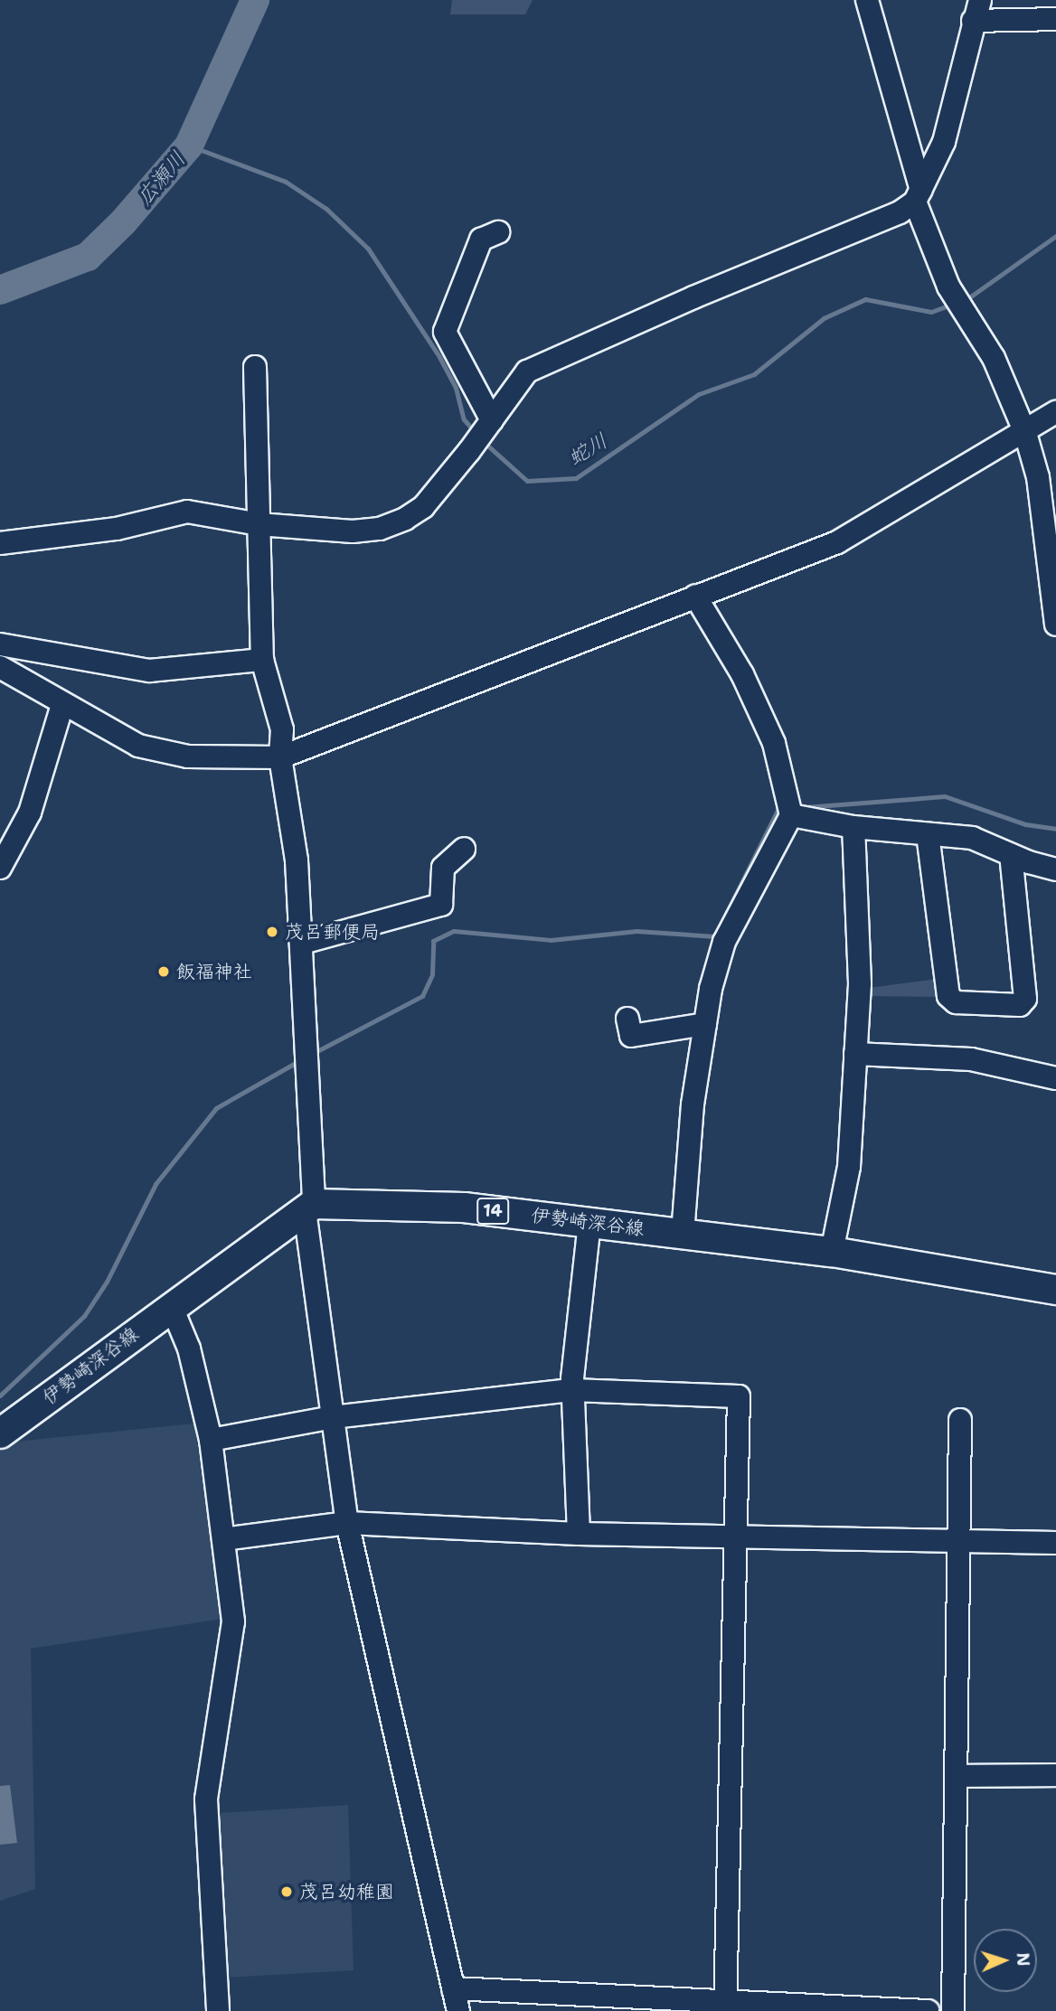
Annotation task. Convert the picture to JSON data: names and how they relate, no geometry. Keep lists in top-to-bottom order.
{
  "streets": {
    "main road": ["14", "伊勢崎深谷線"]
  },
  "water": ["広瀬川", "蛇川"],
  "places": ["茂呂郵便局", "飯福神社", "茂呂幼稚園"],
  "north": "right"
}
